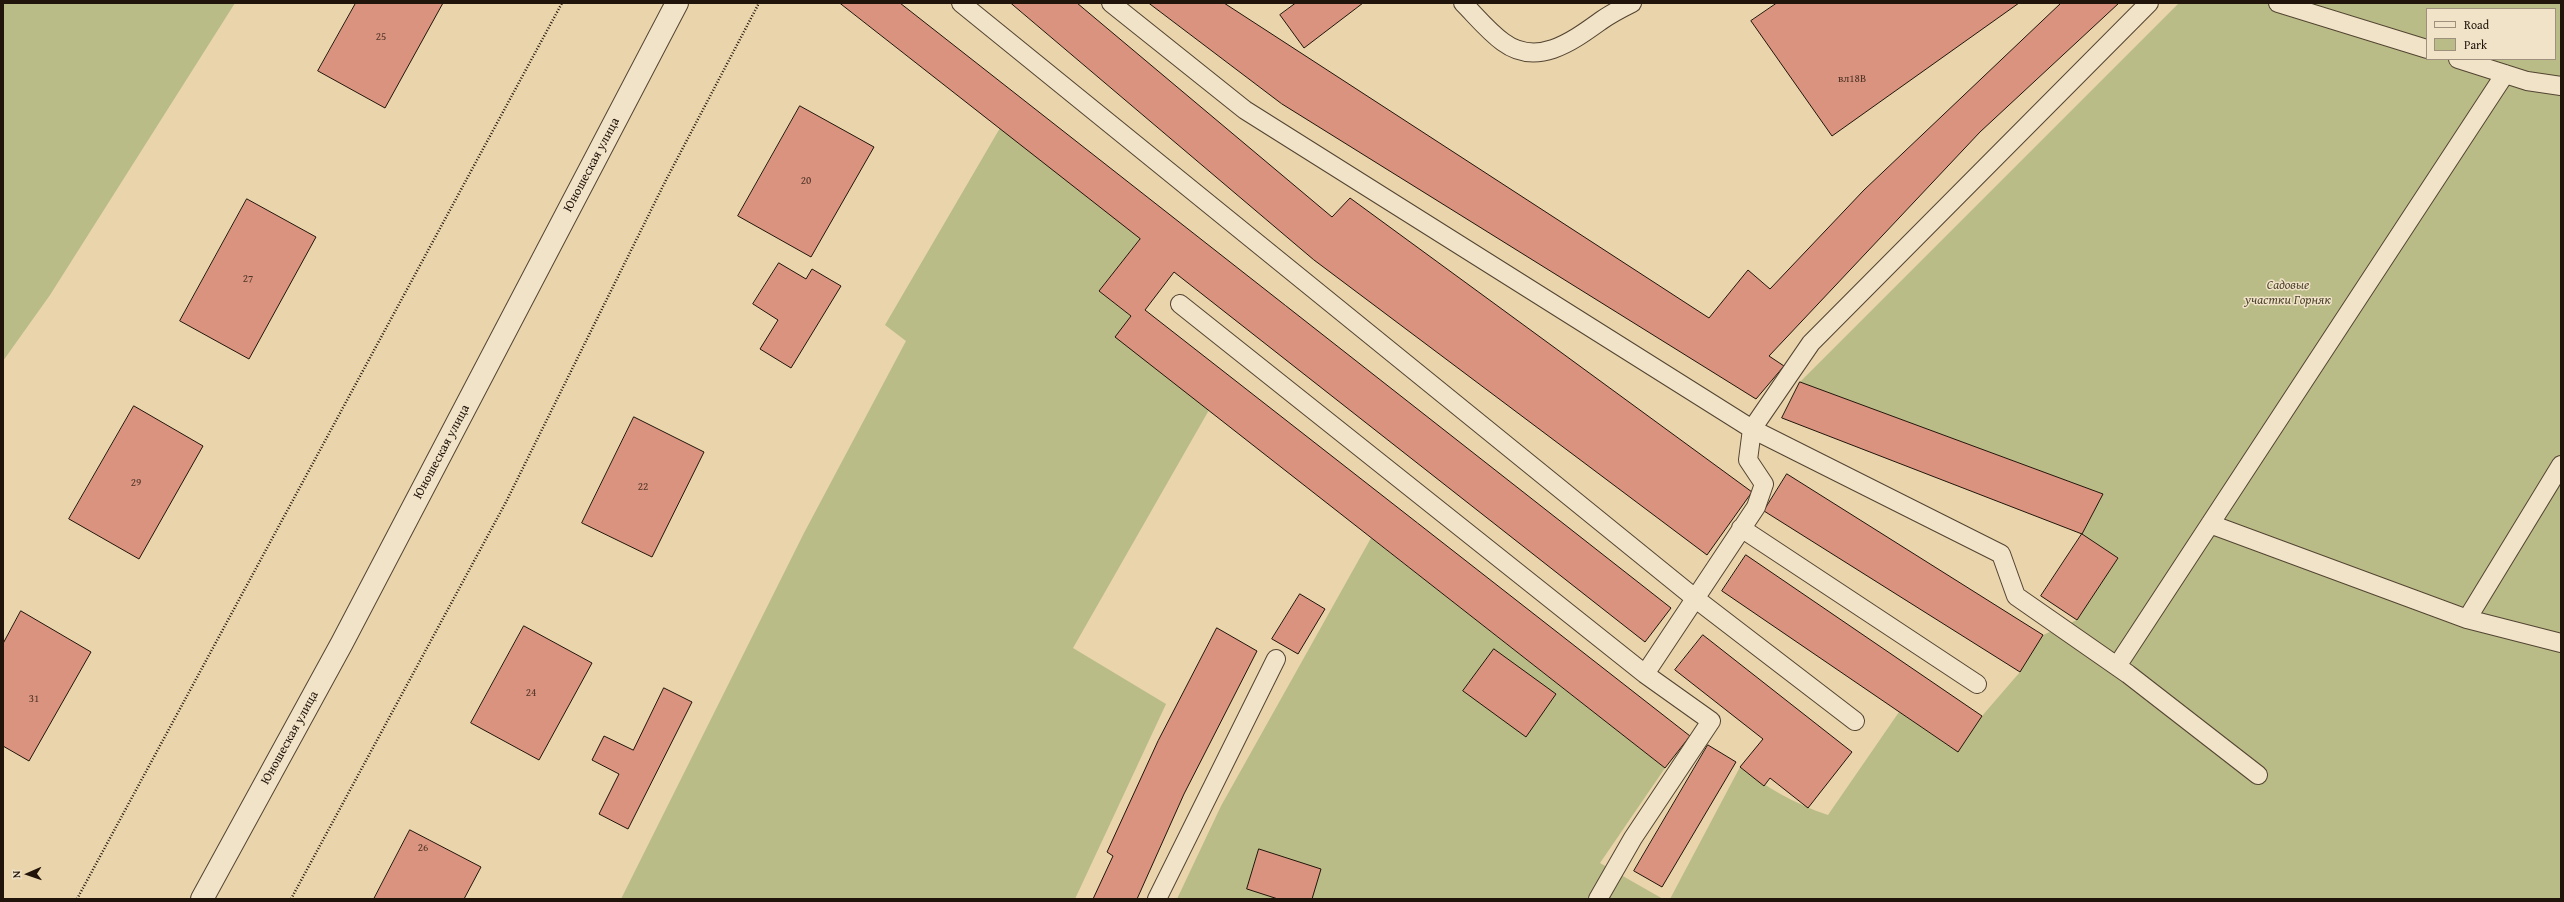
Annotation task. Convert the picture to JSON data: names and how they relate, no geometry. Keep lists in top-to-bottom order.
{
  "streets": {
    "street": ["Юношеская улица"]
  },
  "parks": ["Садовые участки Горняк"],
  "house_numbers": [
    "25",
    "вл18В",
    "20",
    "27",
    "29",
    "22",
    "24",
    "31",
    "26"
  ],
  "legend": ["Road", "Park"],
  "north": "left"
}
